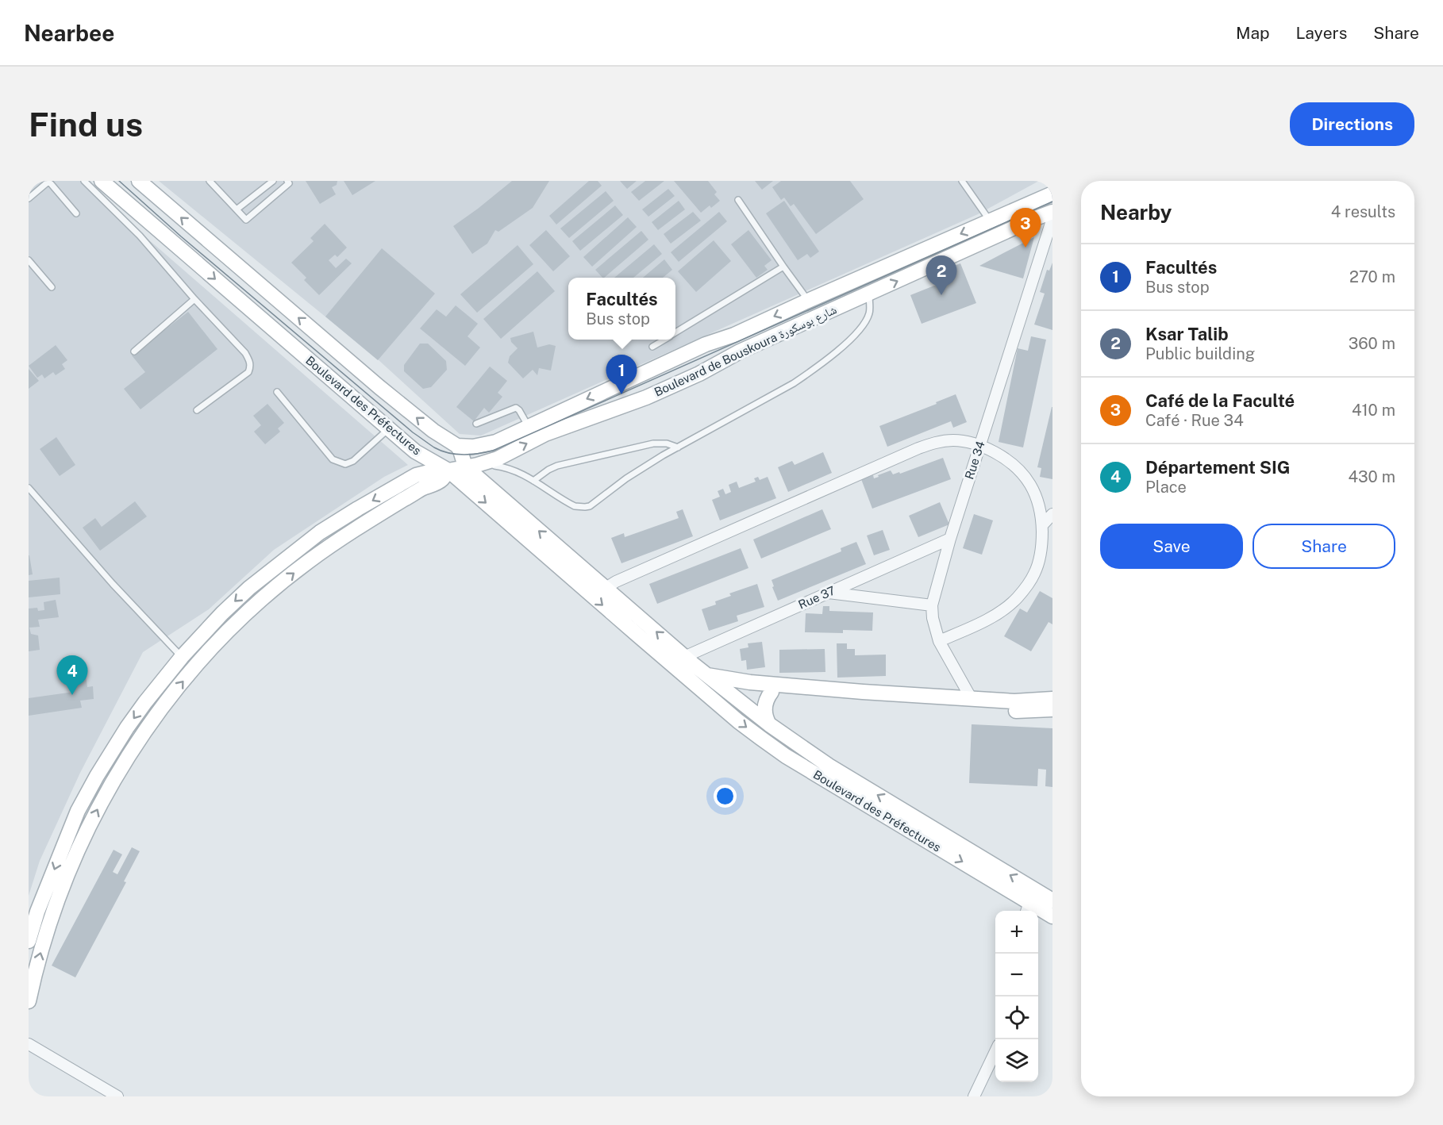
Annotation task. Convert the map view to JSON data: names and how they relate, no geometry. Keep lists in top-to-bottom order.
{
  "streets": {
    "street": [
      "Boulevard de Bouskoura شارع بوسكورة",
      "Boulevard des Préfectures",
      "Rue 34",
      "Rue 37"
    ]
  },
  "crossings": [
    ["Boulevard de Bouskoura شارع بوسكورة", "Boulevard des Préfectures"],
    ["Boulevard des Préfectures", "Rue 37"],
    ["Rue 34", "Rue 37"]
  ],
  "page": {
    "header": "Nearbee",
    "nav": ["Map", "Layers", "Share"],
    "buttons": [
      "Directions",
      ["Save", "Share"]
    ],
    "title": "Find us",
    "heading": ["Nearby", "4 results"],
    "pins": [
      "3",
      "2",
      "1",
      "4"
    ],
    "list": [
      {
        "mark": "1",
        "name": "Facultés",
        "note": "Bus stop",
        "value": "270 m"
      },
      {
        "mark": "2",
        "name": "Ksar Talib",
        "note": "Public building",
        "value": "360 m"
      },
      {
        "mark": "3",
        "name": "Café de la Faculté",
        "note": "Café · Rue 34",
        "value": "410 m"
      },
      {
        "mark": "4",
        "name": "Département SIG",
        "note": "Place",
        "value": "430 m"
      }
    ],
    "popup": ["Facultés", "Bus stop"],
    "map_buttons": ["+", "−"]
  }
}
